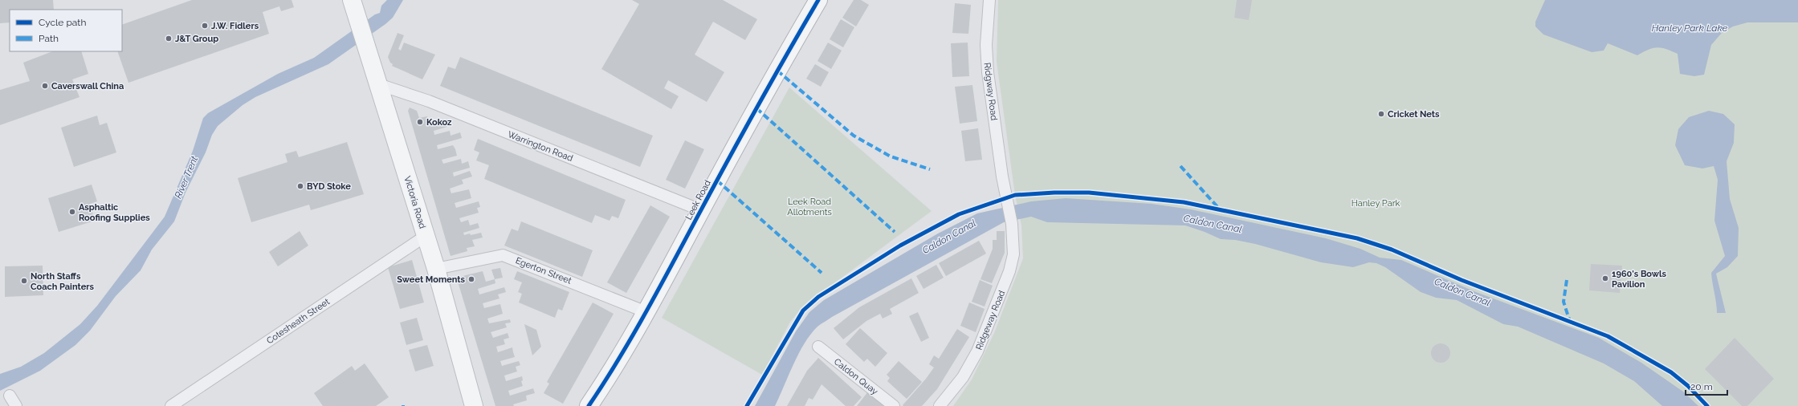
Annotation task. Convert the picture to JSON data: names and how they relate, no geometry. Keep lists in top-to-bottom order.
{
  "streets": {
    "main road": ["Leek Road", "Victoria Road"],
    "street": [
      "Ridgway Road",
      "Warrington Road",
      "Egerton Street",
      "Ridgeway Road",
      "Cotesheath Street",
      "Caldon Quay"
    ]
  },
  "crossings": [
    ["Ridgway Road", "Ridgeway Road"],
    ["Warrington Road", "Leek Road"],
    ["Warrington Road", "Victoria Road"],
    ["Leek Road", "Egerton Street"],
    ["Victoria Road", "Egerton Street"],
    ["Victoria Road", "Cotesheath Street"]
  ],
  "water": ["Hanley Park Lake", "River Trent", "Caldon Canal"],
  "parks": ["Leek Road Allotments", "Hanley Park"],
  "places": [
    "J.W. Fidlers",
    "J&T Group",
    "Caverswall China",
    "Cricket Nets",
    "Kokoz",
    "BYD Stoke",
    "Asphaltic Roofing Supplies",
    "1960's Bowls Pavilion",
    "Sweet Moments",
    "North Staffs Coach Painters"
  ],
  "legend": ["Cycle path", "Path"],
  "scale_bar": "20 m"
}
